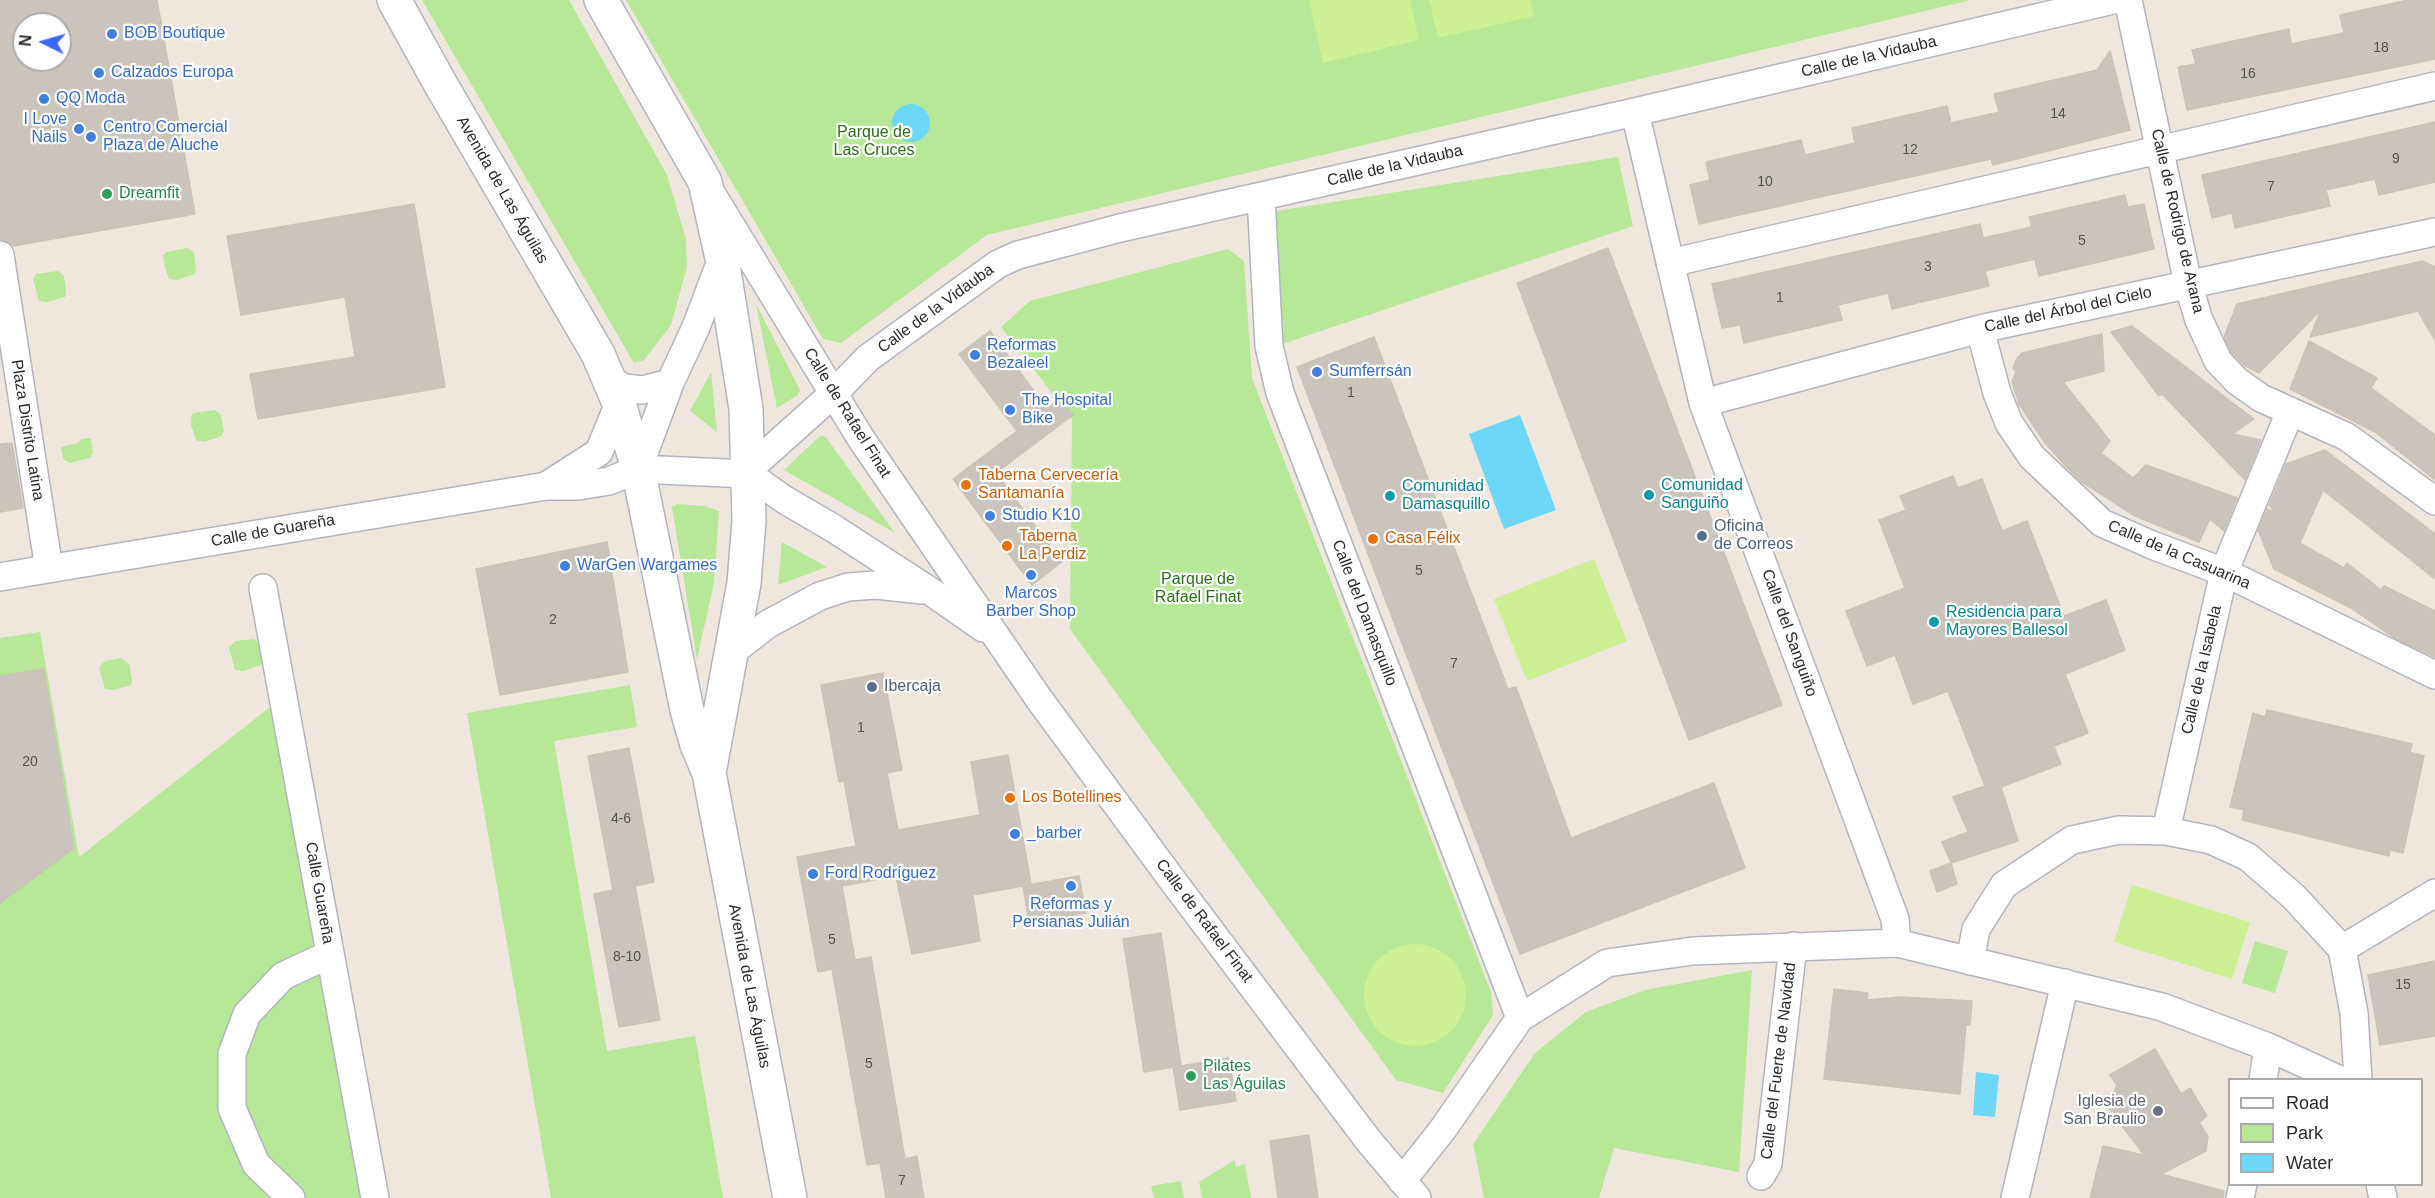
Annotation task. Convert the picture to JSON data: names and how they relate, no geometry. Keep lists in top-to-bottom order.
{
  "streets": {
    "street": [
      "Calle de la Vidauba",
      "Avenida de Las Águilas",
      "Calle de Rodrigo de Arana",
      "Calle del Árbol del Cielo",
      "Calle de Rafael Finat",
      "Plaza Distrito Latina",
      "Calle de Guareña",
      "Calle de la Casuarina",
      "Calle del Damasquillo",
      "Calle del Sanguiño",
      "Calle de la Isabela",
      "Calle Guareña",
      "Calle del Fuerte de Navidad"
    ]
  },
  "crossings": [
    ["Calle de la Vidauba", "Avenida de Las Águilas"],
    ["Calle de la Vidauba", "Calle de Rafael Finat"],
    ["Calle de la Vidauba", "Calle del Damasquillo"],
    ["Calle de la Vidauba", "Calle del Sanguiño"],
    ["Avenida de Las Águilas", "Calle de Rafael Finat"],
    ["Avenida de Las Águilas", "Calle de Guareña"],
    ["Calle de Rodrigo de Arana", "Calle del Árbol del Cielo"],
    ["Calle de Rodrigo de Arana", "Calle de la Isabela"],
    ["Calle del Árbol del Cielo", "Calle de la Casuarina"],
    ["Calle del Árbol del Cielo", "Calle del Sanguiño"],
    ["Calle de Rafael Finat", "Calle del Fuerte de Navidad"],
    ["Plaza Distrito Latina", "Calle de Guareña"],
    ["Calle de la Casuarina", "Calle de la Isabela"],
    ["Calle del Damasquillo", "Calle del Fuerte de Navidad"],
    ["Calle del Sanguiño", "Calle del Fuerte de Navidad"]
  ],
  "parks": ["Parque de Las Cruces", "Parque de Rafael Finat"],
  "places": [
    "BOB Boutique",
    "Calzados Europa",
    "QQ Moda",
    "I Love Nails",
    "Centro Comercial Plaza de Aluche",
    "Dreamfit",
    "Reformas Bezaleel",
    "Sumferrsán",
    "The Hospital Bike",
    "Taberna Cervecería Santamanía",
    "Comunidad Sanguiño",
    "Comunidad Damasquillo",
    "Studio K10",
    "Oficina de Correos",
    "Casa Félix",
    "Taberna La Perdiz",
    "WarGen Wargames",
    "Marcos Barber Shop",
    "Residencia para Mayores Ballesol",
    "Ibercaja",
    "Los Botellines",
    "_barber",
    "Ford Rodríguez",
    "Reformas y Persianas Julián",
    "Pilates Las Águilas",
    "Iglesia de San Braulio"
  ],
  "house_numbers": [
    "18",
    "16",
    "14",
    "12",
    "9",
    "10",
    "7",
    "5",
    "3",
    "1",
    "1",
    "5",
    "2",
    "7",
    "1",
    "20",
    "4-6",
    "5",
    "8-10",
    "15",
    "5",
    "7"
  ],
  "legend": ["Road", "Park", "Water"],
  "north": "left"
}
